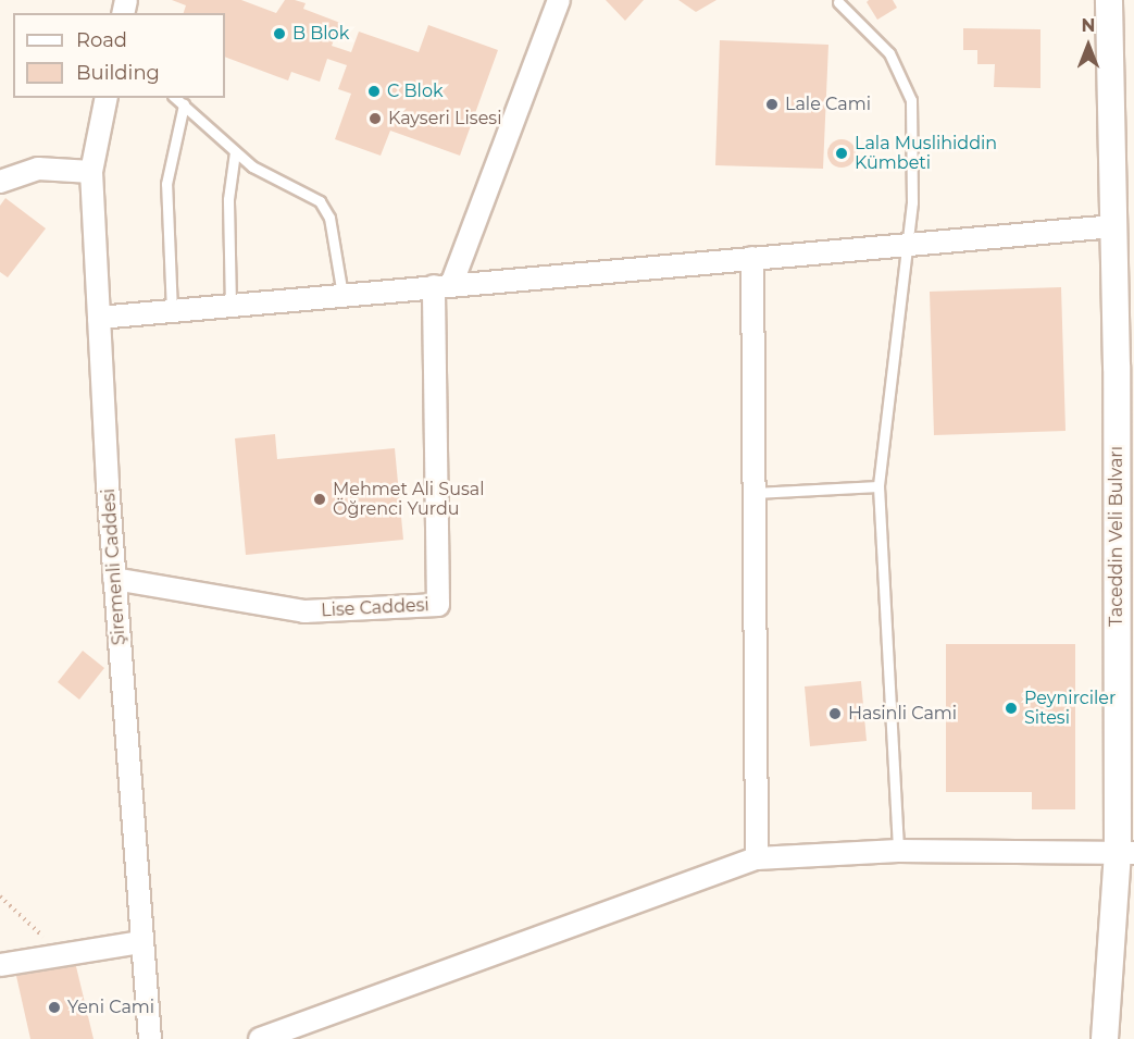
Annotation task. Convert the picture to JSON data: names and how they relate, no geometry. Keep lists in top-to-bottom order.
{
  "streets": {
    "street": ["Taceddin Veli Bulvarı", "Şiremenli Caddesi", "Lise Caddesi"]
  },
  "crossings": [
    ["Şiremenli Caddesi", "Lise Caddesi"]
  ],
  "places": [
    "B Blok",
    "C Blok",
    "Lale Cami",
    "Kayseri Lisesi",
    "Lala Muslihiddin Kümbeti",
    "Mehmet Ali Susal Öğrenci Yurdu",
    "Peynirciler Sitesi",
    "Hasinli Cami",
    "Yeni Cami"
  ],
  "legend": ["Road", "Building"],
  "north": "top"
}
